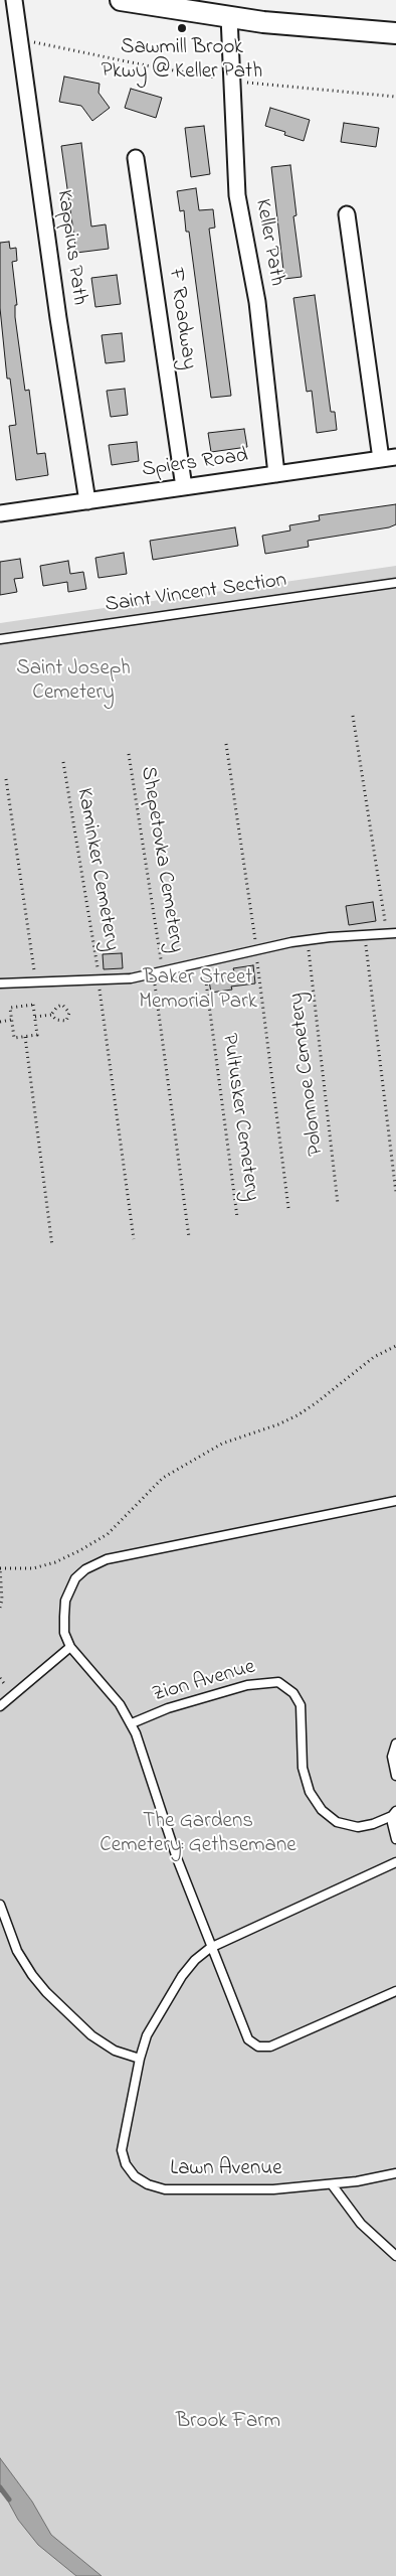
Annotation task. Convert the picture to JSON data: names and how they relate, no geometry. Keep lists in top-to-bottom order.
{
  "streets": {
    "street": [
      "Keller Path",
      "Kappius Path",
      "F Roadway",
      "Spiers Road"
    ],
    "lane": ["Saint Vincent Section", "Zion Avenue", "Lawn Avenue"],
    "path": [
      "Shepetovka Cemetery",
      "Kaminker Cemetery",
      "Polonnoe Cemetery",
      "Pultusker Cemetery"
    ]
  },
  "crossings": [
    ["Keller Path", "Spiers Road"],
    ["Kappius Path", "Spiers Road"],
    ["F Roadway", "Spiers Road"]
  ],
  "parks": [
    "Saint Joseph Cemetery",
    "Baker Street Memorial Park",
    "The Gardens Cemetery: Gethsemane",
    "Brook Farm"
  ],
  "places": ["Sawmill Brook Pkwy @ Keller Path"]
}
